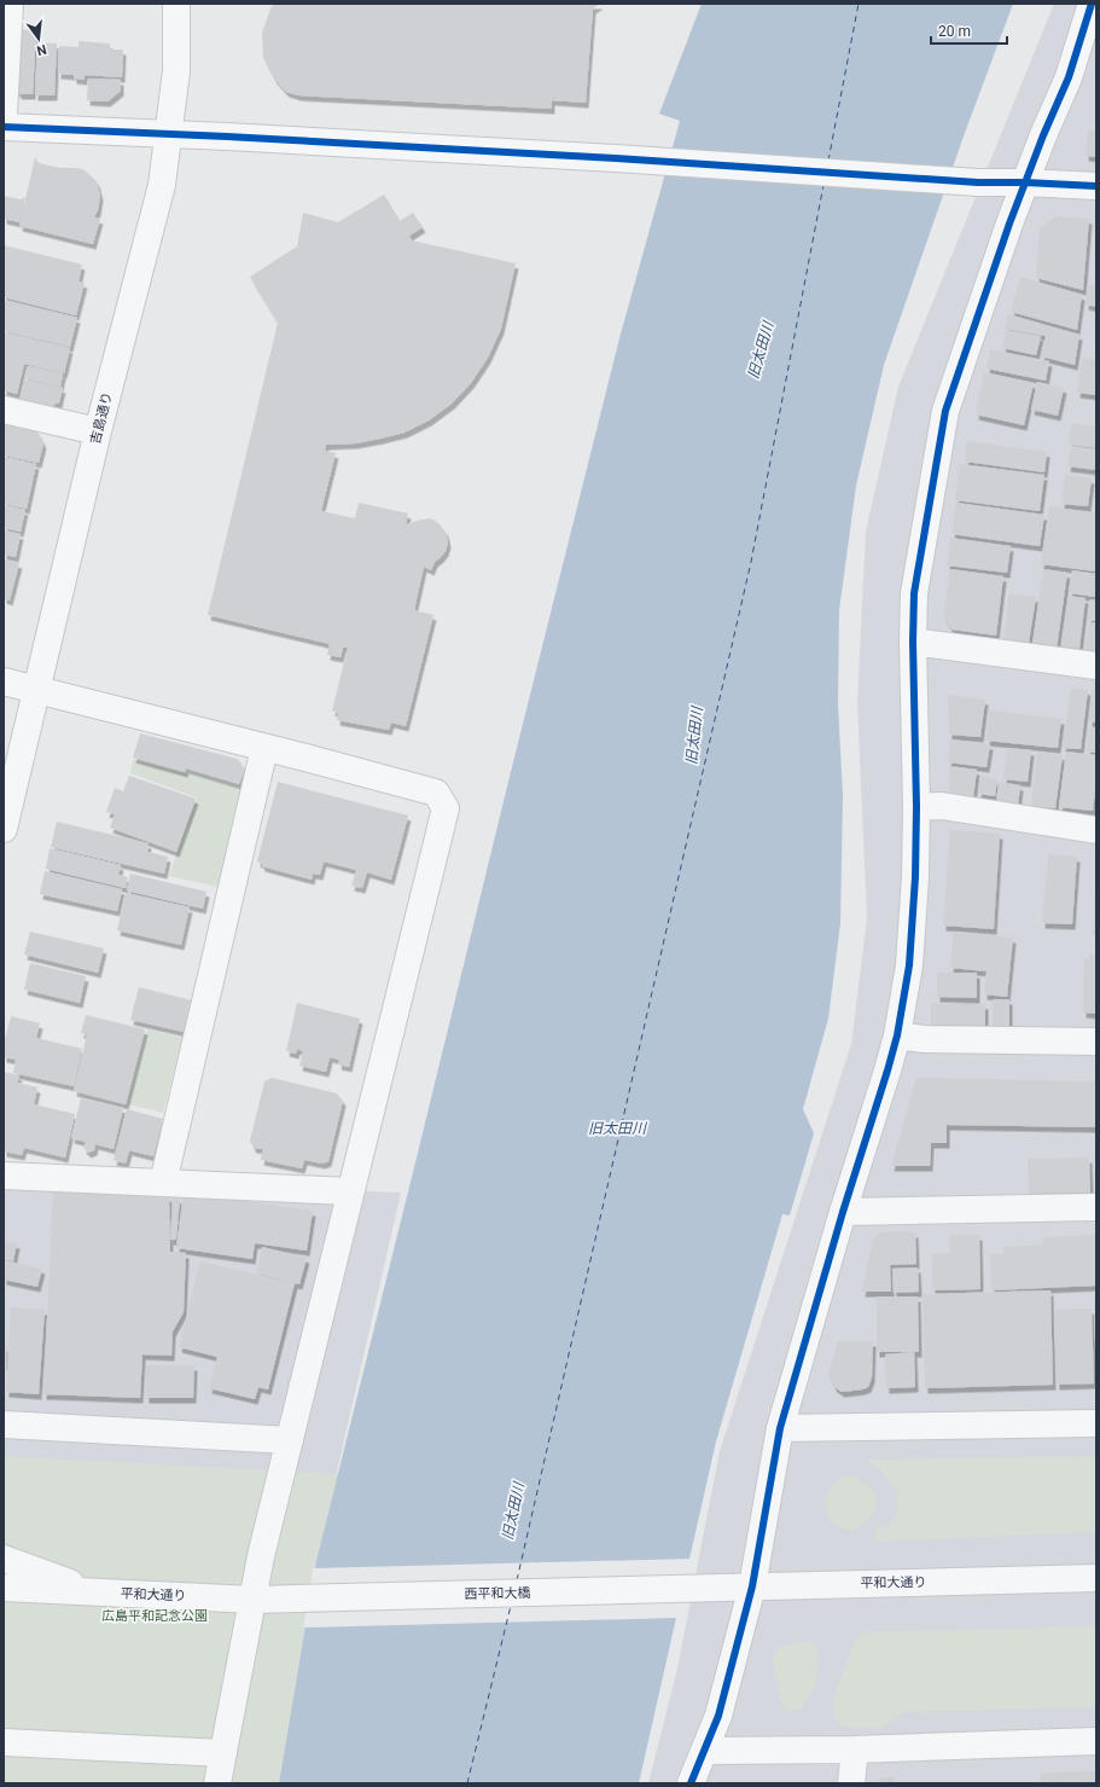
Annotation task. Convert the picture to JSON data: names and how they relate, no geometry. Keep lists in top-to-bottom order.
{
  "streets": {
    "street": ["吉島通り", "平和大通り", "西平和大橋"]
  },
  "crossings": [
    ["平和大通り", "西平和大橋"]
  ],
  "water": ["旧太田川"],
  "parks": ["広島平和記念公園"],
  "scale_bar": "20 m",
  "north": "bottom"
}
